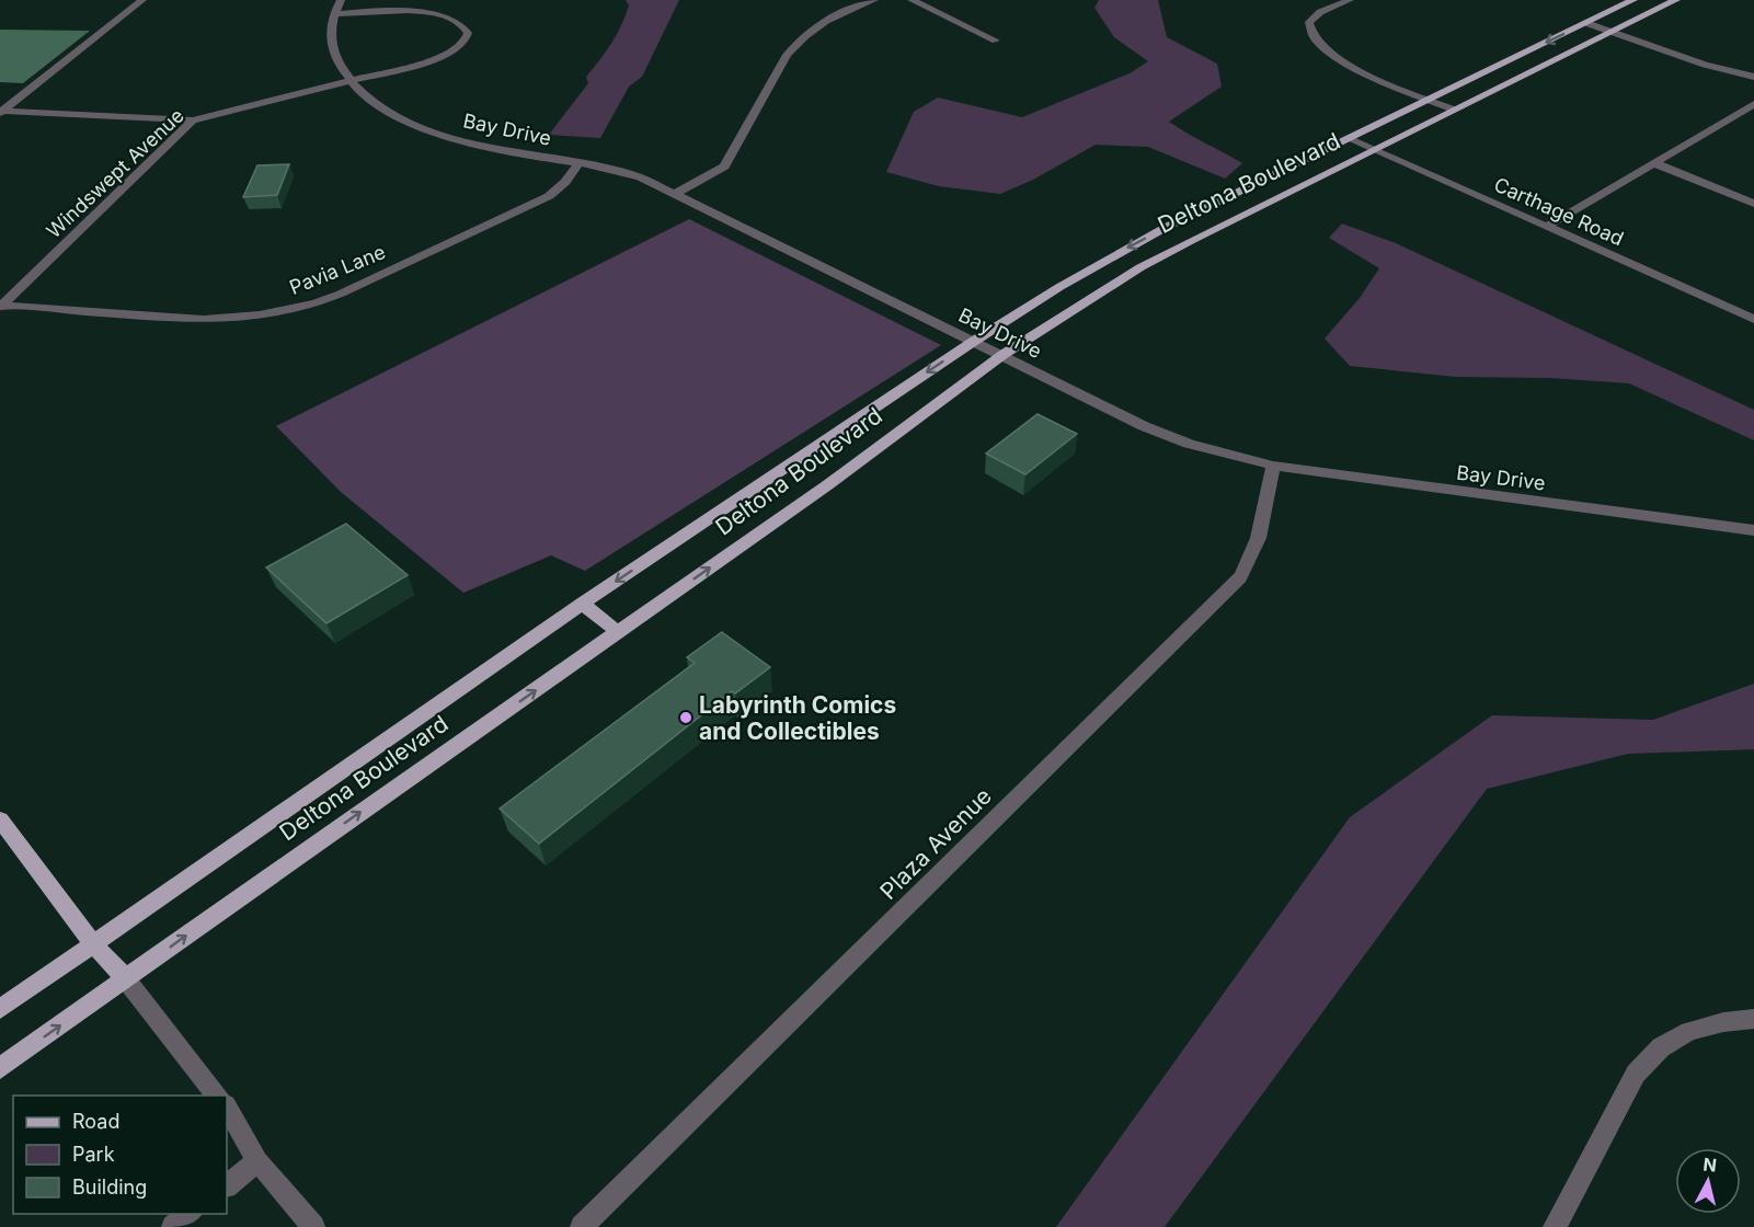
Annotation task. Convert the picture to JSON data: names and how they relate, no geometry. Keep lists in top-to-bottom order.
{
  "streets": {
    "main road": ["Deltona Boulevard"],
    "street": [
      "Bay Drive",
      "Windswept Avenue",
      "Carthage Road",
      "Pavia Lane",
      "Plaza Avenue"
    ]
  },
  "crossings": [
    ["Bay Drive", "Windswept Avenue"],
    ["Bay Drive", "Deltona Boulevard"],
    ["Bay Drive", "Pavia Lane"],
    ["Bay Drive", "Plaza Avenue"],
    ["Windswept Avenue", "Pavia Lane"],
    ["Deltona Boulevard", "Carthage Road"]
  ],
  "places": ["Labyrinth Comics and Collectibles"],
  "legend": ["Road", "Park", "Building"],
  "north": "top"
}
